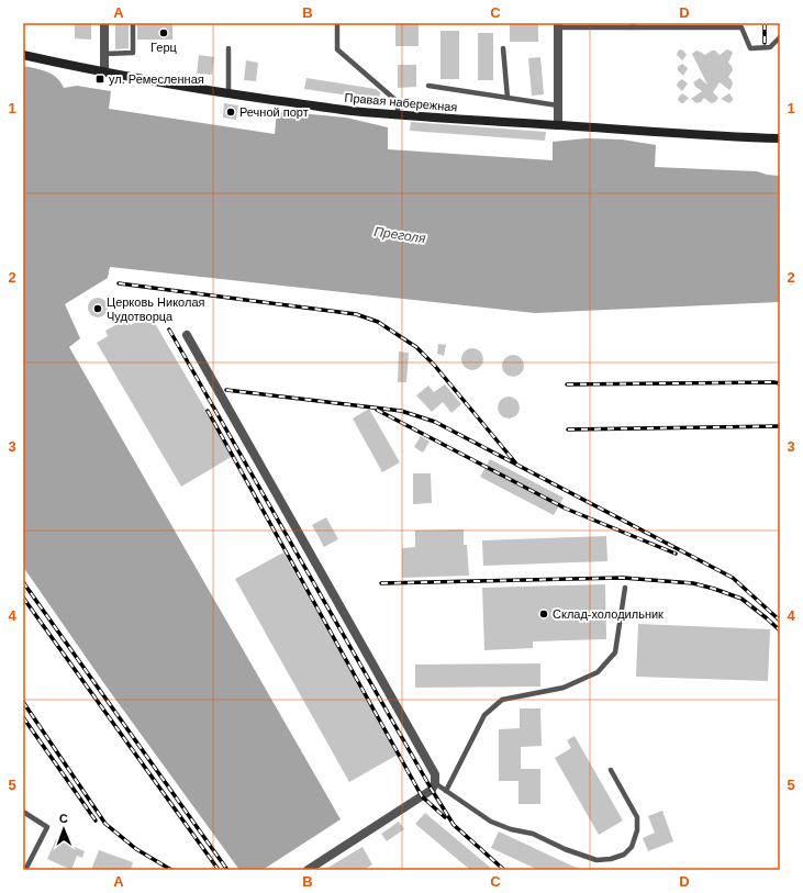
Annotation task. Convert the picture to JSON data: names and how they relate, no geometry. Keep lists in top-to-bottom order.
{
  "streets": {
    "main road": ["Правая набережная"]
  },
  "water": ["Преголя"],
  "places": {
    "other": [
      "Герц",
      "Речной порт",
      "Церковь Николая Чудотворца",
      "Склад-холодильник"
    ],
    "transit": ["ул. Ремесленная"]
  },
  "north": "top",
  "grid": {
    "columns": [
      "A",
      "B",
      "C",
      "D"
    ],
    "rows": [
      "1",
      "2",
      "3",
      "4",
      "5"
    ]
  }
}
